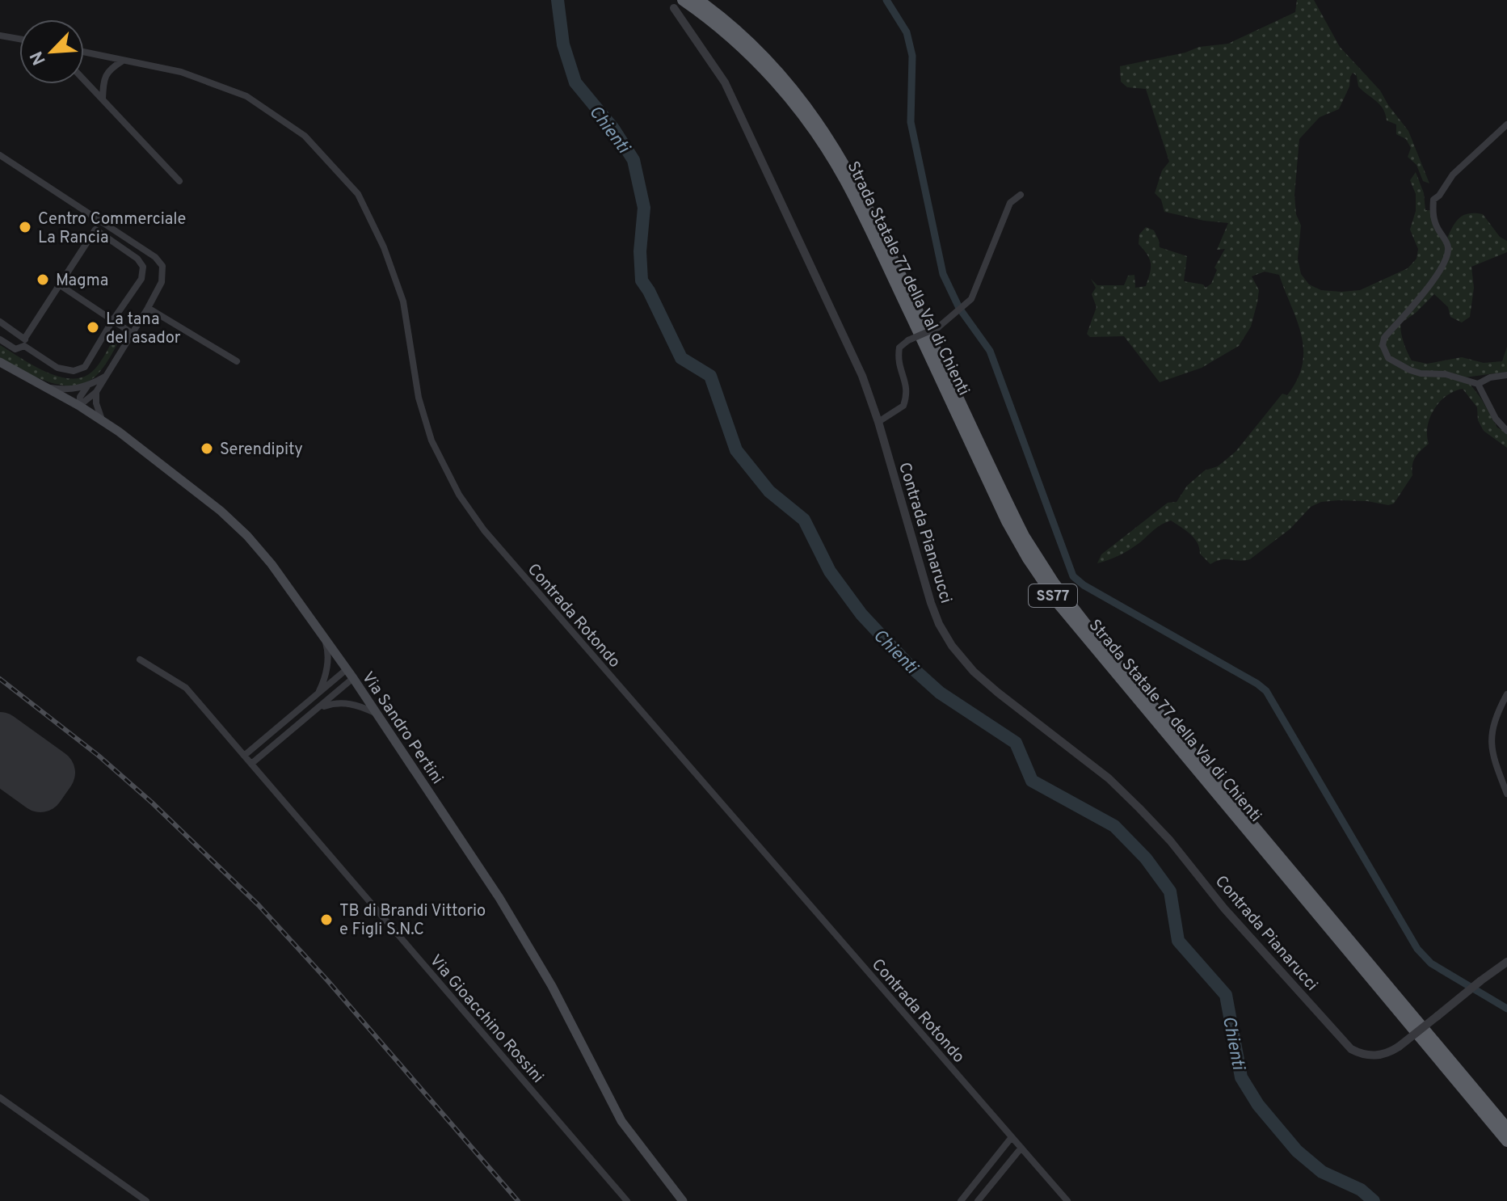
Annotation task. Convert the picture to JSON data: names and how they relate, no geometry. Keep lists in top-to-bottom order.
{
  "streets": {
    "highway": ["Strada Statale 77 della Val di Chienti", "SS77"],
    "main road": ["Via Sandro Pertini"],
    "street": ["Contrada Pianarucci", "Contrada Rotondo", "Via Gioacchino Rossini"]
  },
  "crossings": [
    ["Strada Statale 77 della Val di Chienti", "Contrada Pianarucci"]
  ],
  "water": ["Chienti"],
  "places": [
    "Centro Commerciale La Rancia",
    "Magma",
    "La tana del asador",
    "Serendipity",
    "TB di Brandi Vittorio e Figli S.N.C"
  ],
  "north": "bottom left"
}
